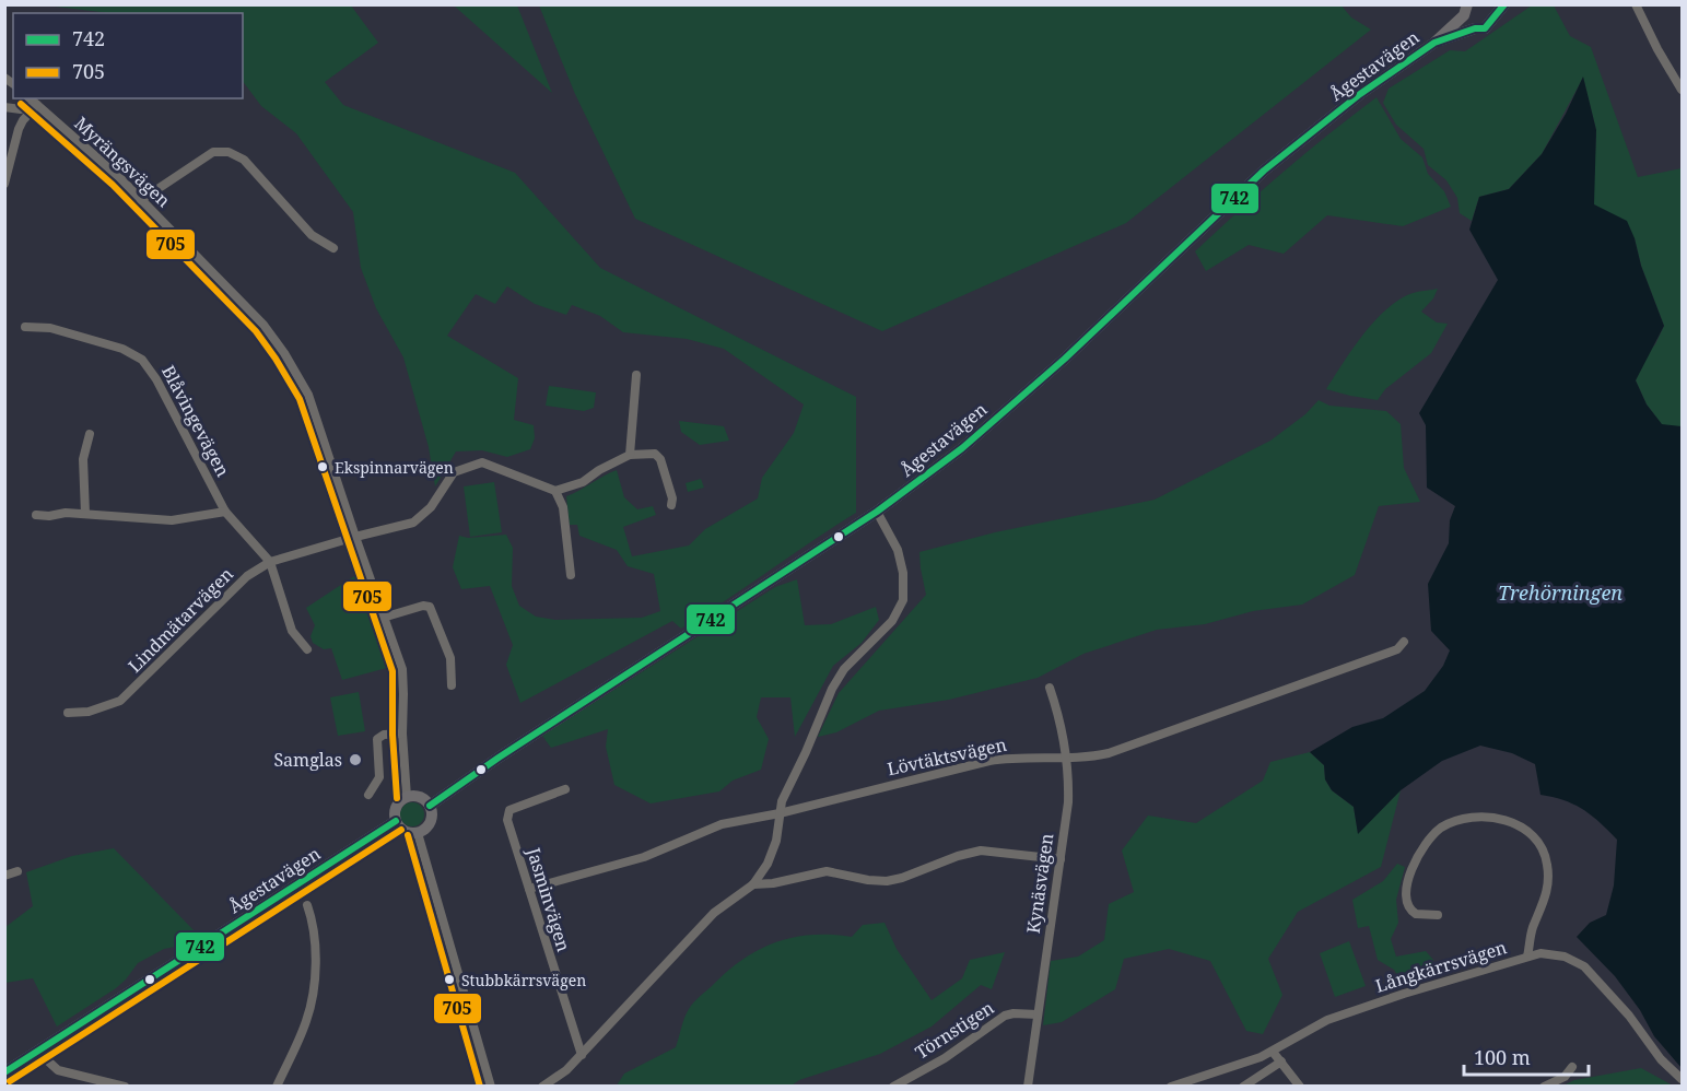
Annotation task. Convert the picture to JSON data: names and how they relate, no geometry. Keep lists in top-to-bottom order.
{
  "streets": {
    "main road": ["Ågestavägen"],
    "street": [
      "Myrängsvägen",
      "Blåvingevägen",
      "Lindmätarvägen",
      "Lövtäktsvägen",
      "Kynäsvägen",
      "Jasminvägen",
      "Långkärrsvägen",
      "Törnstigen"
    ]
  },
  "crossings": [
    ["Ågestavägen", "Myrängsvägen"],
    ["Myrängsvägen", "Lindmätarvägen"],
    ["Blåvingevägen", "Lindmätarvägen"],
    ["Lövtäktsvägen", "Kynäsvägen"],
    ["Lövtäktsvägen", "Jasminvägen"],
    ["Kynäsvägen", "Törnstigen"]
  ],
  "water": ["Trehörningen"],
  "places": ["Ekspinnarvägen", "Samglas", "Stubbkärrsvägen"],
  "lines": ["transit line 742", "transit line 705"],
  "legend": ["742", "705"],
  "scale_bar": "100 m"
}
